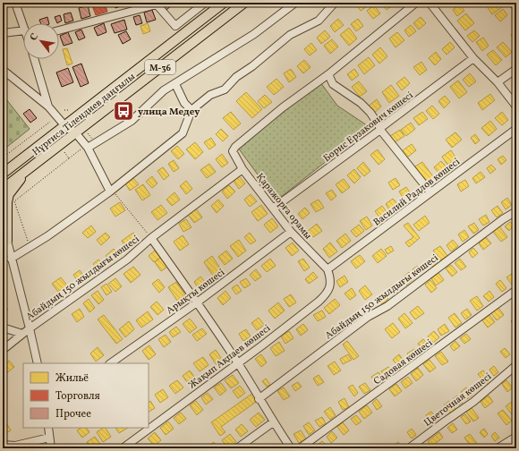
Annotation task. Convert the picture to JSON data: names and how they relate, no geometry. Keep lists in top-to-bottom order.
{
  "streets": {
    "main road": ["M-36", "Нұрғиса Тілендиев даңғылы"],
    "street": [
      "Борис Ерзакович көшесі",
      "Василий Радлов көшесі",
      "Қаражорға орамы",
      "Абайдың 150 жылдығы көшесі",
      "Арықты көшесі",
      "Жақып Ақпаев көшесі",
      "Садовая көшесі",
      "Цветочная көшесі"
    ]
  },
  "crossings": [
    ["Борис Ерзакович көшесі", "Қаражорға орамы"],
    ["Василий Радлов көшесі", "Қаражорға орамы"],
    ["Василий Радлов көшесі", "Жақып Ақпаев көшесі"],
    ["Қаражорға орамы", "Абайдың 150 жылдығы көшесі"],
    ["Қаражорға орамы", "Арықты көшесі"],
    ["Қаражорға орамы", "Жақып Ақпаев көшесі"]
  ],
  "places": {
    "bus stop": ["улица Медеу"]
  },
  "legend": ["Жильё", "Торговля", "Прочее"],
  "north": "top left"
}
